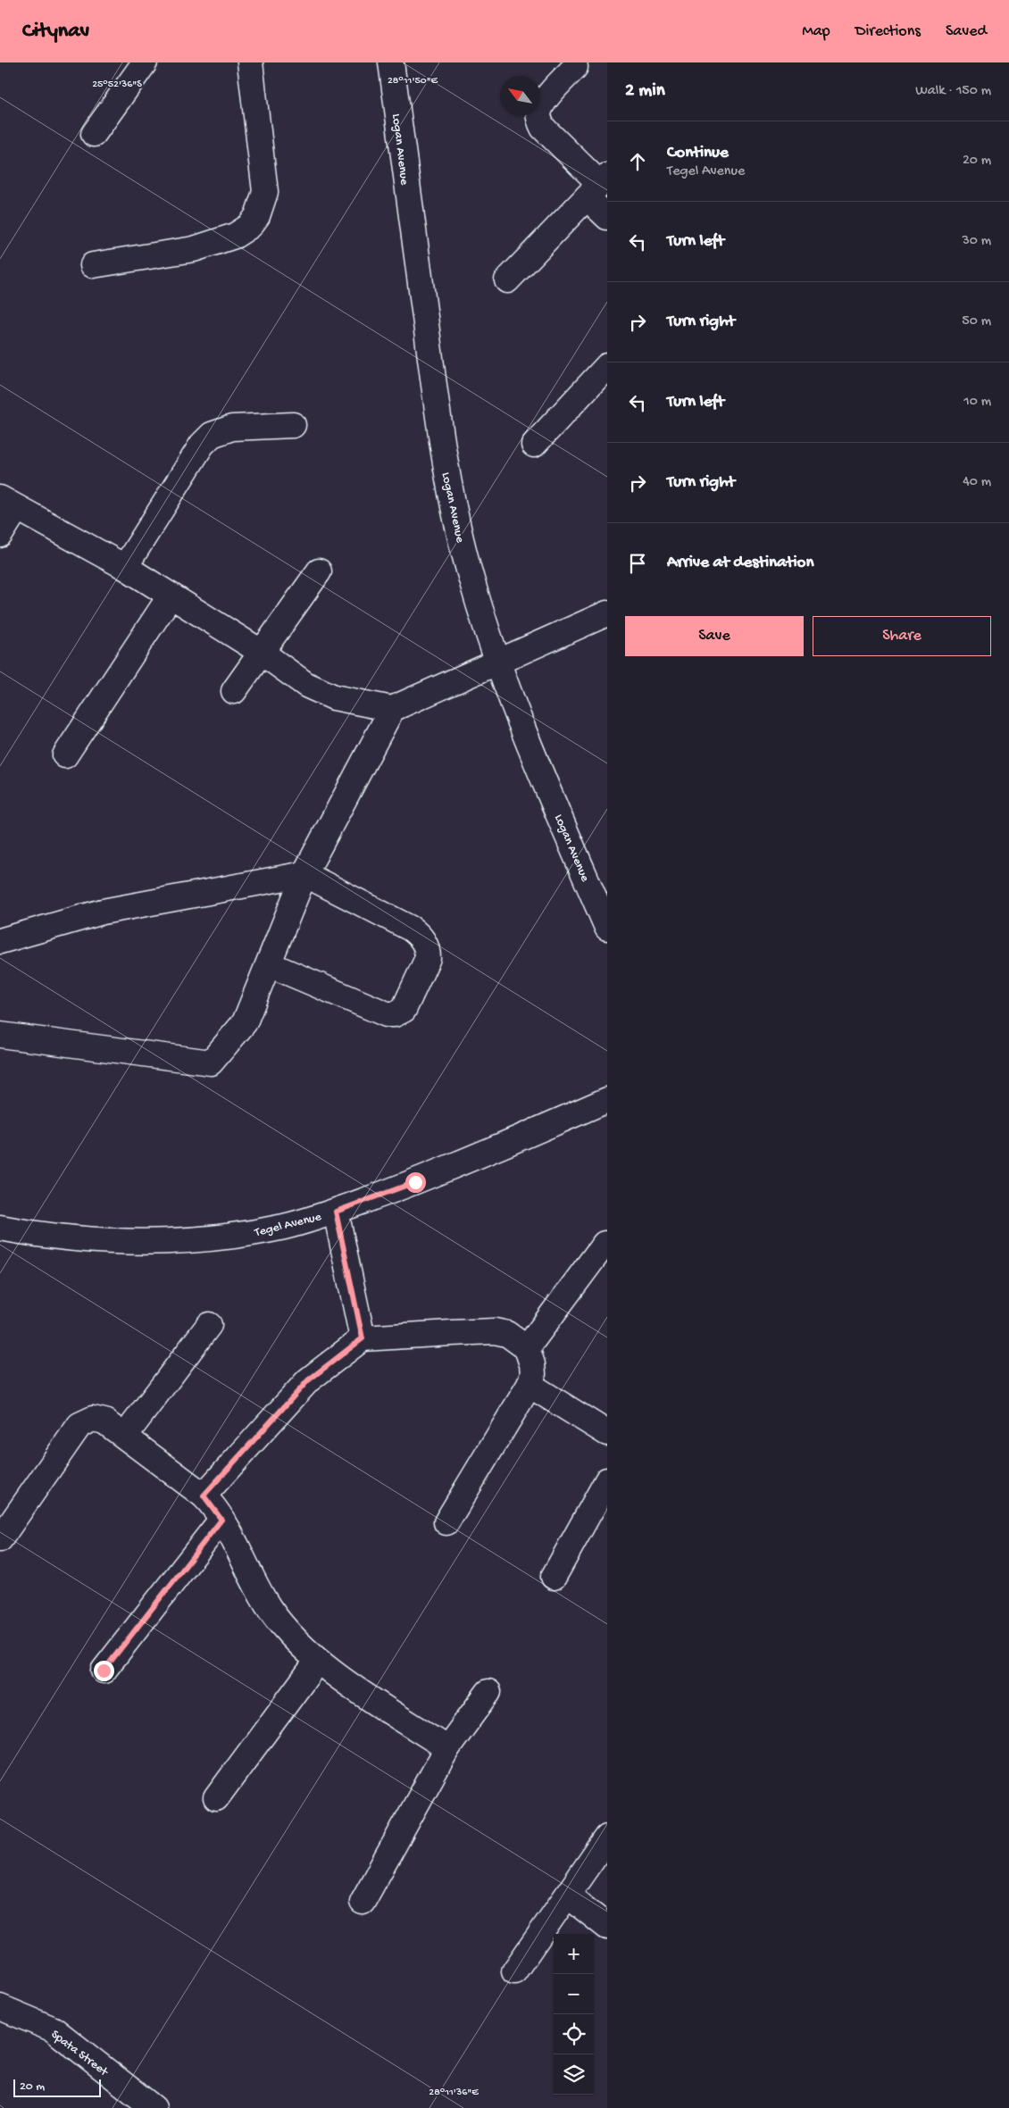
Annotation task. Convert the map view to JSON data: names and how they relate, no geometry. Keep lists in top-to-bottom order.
{
  "streets": {
    "street": ["Logan Avenue", "Tegel Avenue", "Spata Street"]
  },
  "scale_bar": "20 m",
  "north": "top left",
  "page": {
    "header": "Citynav",
    "nav": ["Map", "Directions", "Saved"],
    "heading": ["2 min", "Walk · 150 m"],
    "list": [
      ["Continue", "Tegel Avenue", "20 m"],
      ["Turn left", "30 m"],
      ["Turn right", "50 m"],
      ["Turn left", "10 m"],
      ["Turn right", "40 m"],
      "Arrive at destination"
    ],
    "buttons": ["Save", "Share"],
    "map_buttons": ["+", "−"],
    "scale": "20 m"
  },
  "coordinates": ["28°11'50\"E", "25°52'36\"S", "28°11'36\"E"]
}
